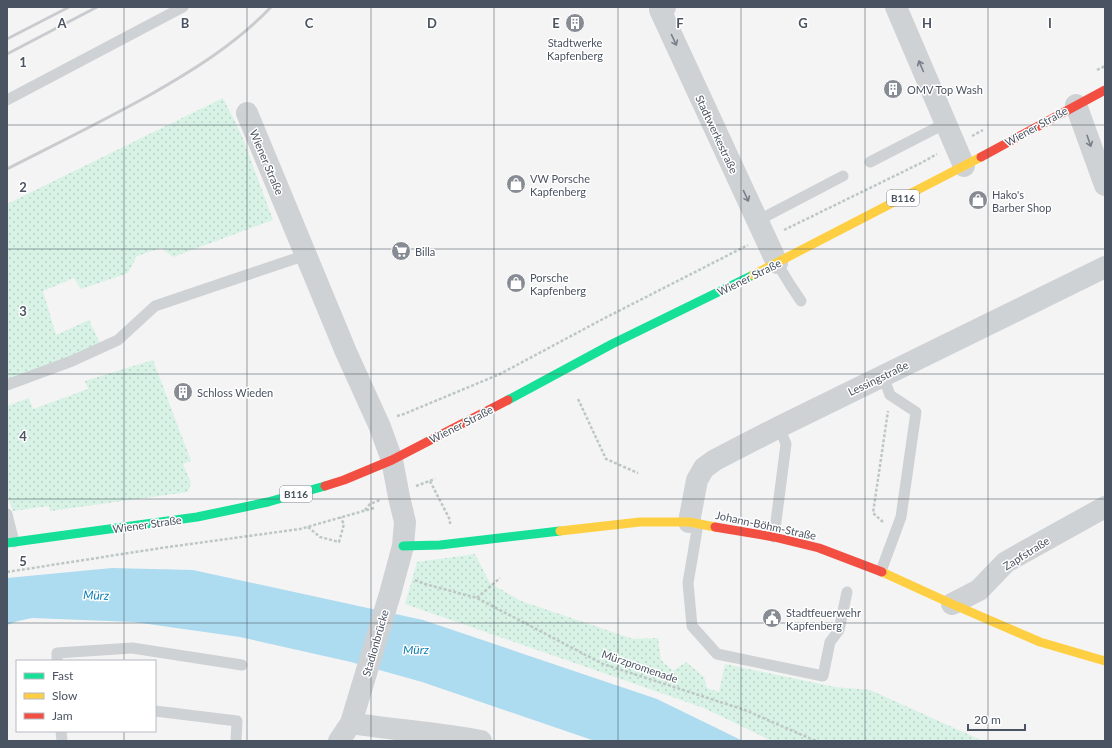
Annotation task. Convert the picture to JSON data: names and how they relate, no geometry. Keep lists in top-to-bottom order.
{
  "streets": {
    "main road": ["Wiener Straße", "B116", "Johann-Böhm-Straße"],
    "street": [
      "Stadtwerkestraße",
      "Lessingstraße",
      "Zapfstraße",
      "Stadionbrücke"
    ],
    "path": ["Mürzpromenade"]
  },
  "crossings": [
    ["Wiener Straße", "Stadtwerkestraße"],
    ["Wiener Straße", "Stadionbrücke"],
    ["Lessingstraße", "Johann-Böhm-Straße"],
    ["Johann-Böhm-Straße", "Zapfstraße"],
    ["Johann-Böhm-Straße", "Stadionbrücke"],
    ["Stadionbrücke", "Mürzpromenade"]
  ],
  "one_way": ["Stadtwerkestraße"],
  "water": ["Mürz"],
  "places": {
    "building": ["Stadtwerke Kapfenberg", "OMV Top Wash", "Schloss Wieden"],
    "shop": ["VW Porsche Kapfenberg", "Hako's Barber Shop", "Porsche Kapfenberg"],
    "supermarket": ["Billa"],
    "public building": ["Stadtfeuerwehr Kapfenberg"]
  },
  "legend": ["Fast", "Slow", "Jam"],
  "scale_bar": "20 m",
  "grid": {
    "columns": [
      "A",
      "B",
      "C",
      "D",
      "E",
      "F",
      "G",
      "H",
      "I"
    ],
    "rows": [
      "1",
      "2",
      "3",
      "4",
      "5"
    ]
  }
}
